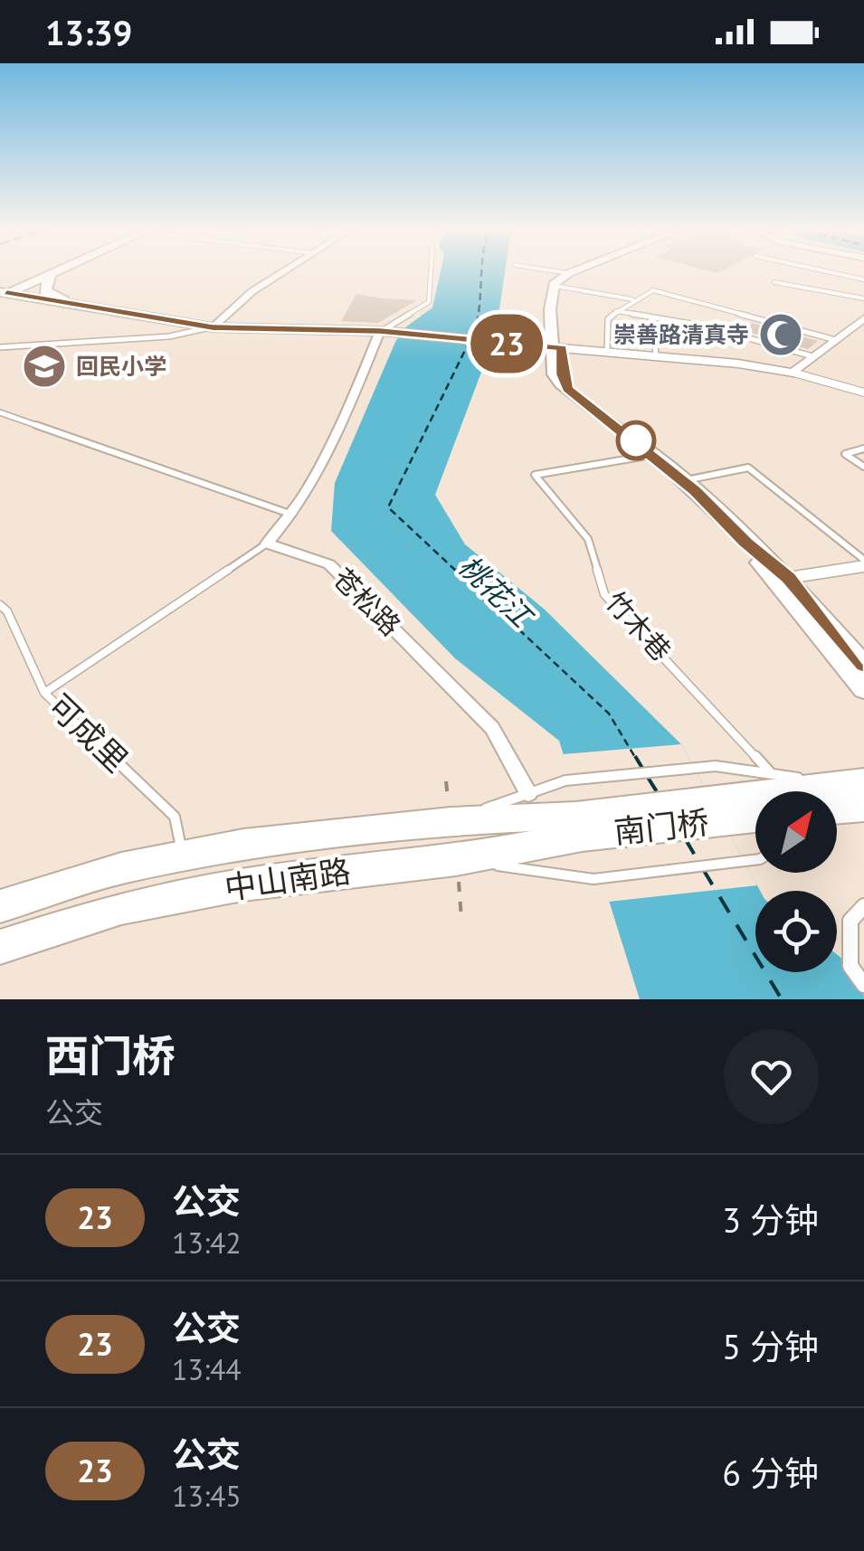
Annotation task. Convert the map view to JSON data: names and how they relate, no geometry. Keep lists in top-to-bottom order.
{
  "streets": {
    "main road": ["南门桥", "中山南路"],
    "street": ["苍松路"],
    "lane": ["竹木巷", "可成里"]
  },
  "crossings": [
    ["可成里", "中山南路"],
    ["南门桥", "中山南路"]
  ],
  "water": ["桃花江"],
  "places": {
    "mosque": ["崇善路清真寺"],
    "school or university": ["回民小学"]
  },
  "lines": ["bus line 23"],
  "north": "top right",
  "page": {
    "status": "13:39",
    "on_map": "23",
    "heading": ["西门桥", "公交"],
    "list": [
      {
        "mark": "23",
        "name": "公交",
        "note": "13:42",
        "value": "3 分钟"
      },
      {
        "mark": "23",
        "name": "公交",
        "note": "13:44",
        "value": "5 分钟"
      },
      {
        "mark": "23",
        "name": "公交",
        "note": "13:45",
        "value": "6 分钟"
      }
    ]
  }
}
